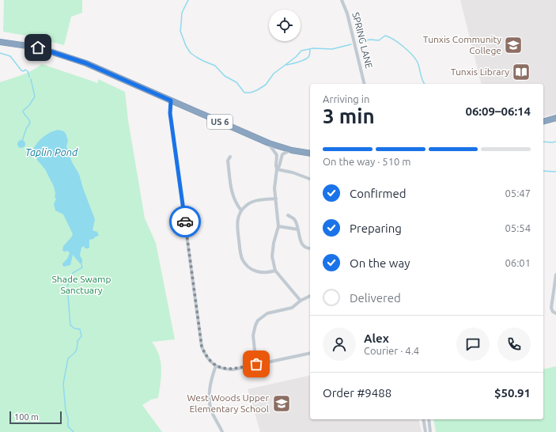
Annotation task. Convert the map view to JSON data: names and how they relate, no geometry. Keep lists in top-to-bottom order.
{
  "streets": {
    "highway": ["US 6"],
    "street": ["SPRING LANE"]
  },
  "water": ["Taplin Pond"],
  "parks": ["Shade Swamp Sanctuary"],
  "places": {
    "school or university": ["Tunxis Community College", "West Woods Upper Elementary School"],
    "library": ["Tunxis Library"]
  },
  "scale_bar": "100 m",
  "page": {
    "heading": ["3 min", "Arriving in", "06:09–06:14"],
    "panel": [
      "Alex",
      "Courier · 4.4",
      "Order #9488",
      "$50.91"
    ],
    "bar": "On the way · 510 m",
    "list": [
      ["Confirmed", "05:47"],
      ["Preparing", "05:54"],
      ["On the way", "06:01"],
      "Delivered"
    ],
    "scale": "100 m"
  }
}
